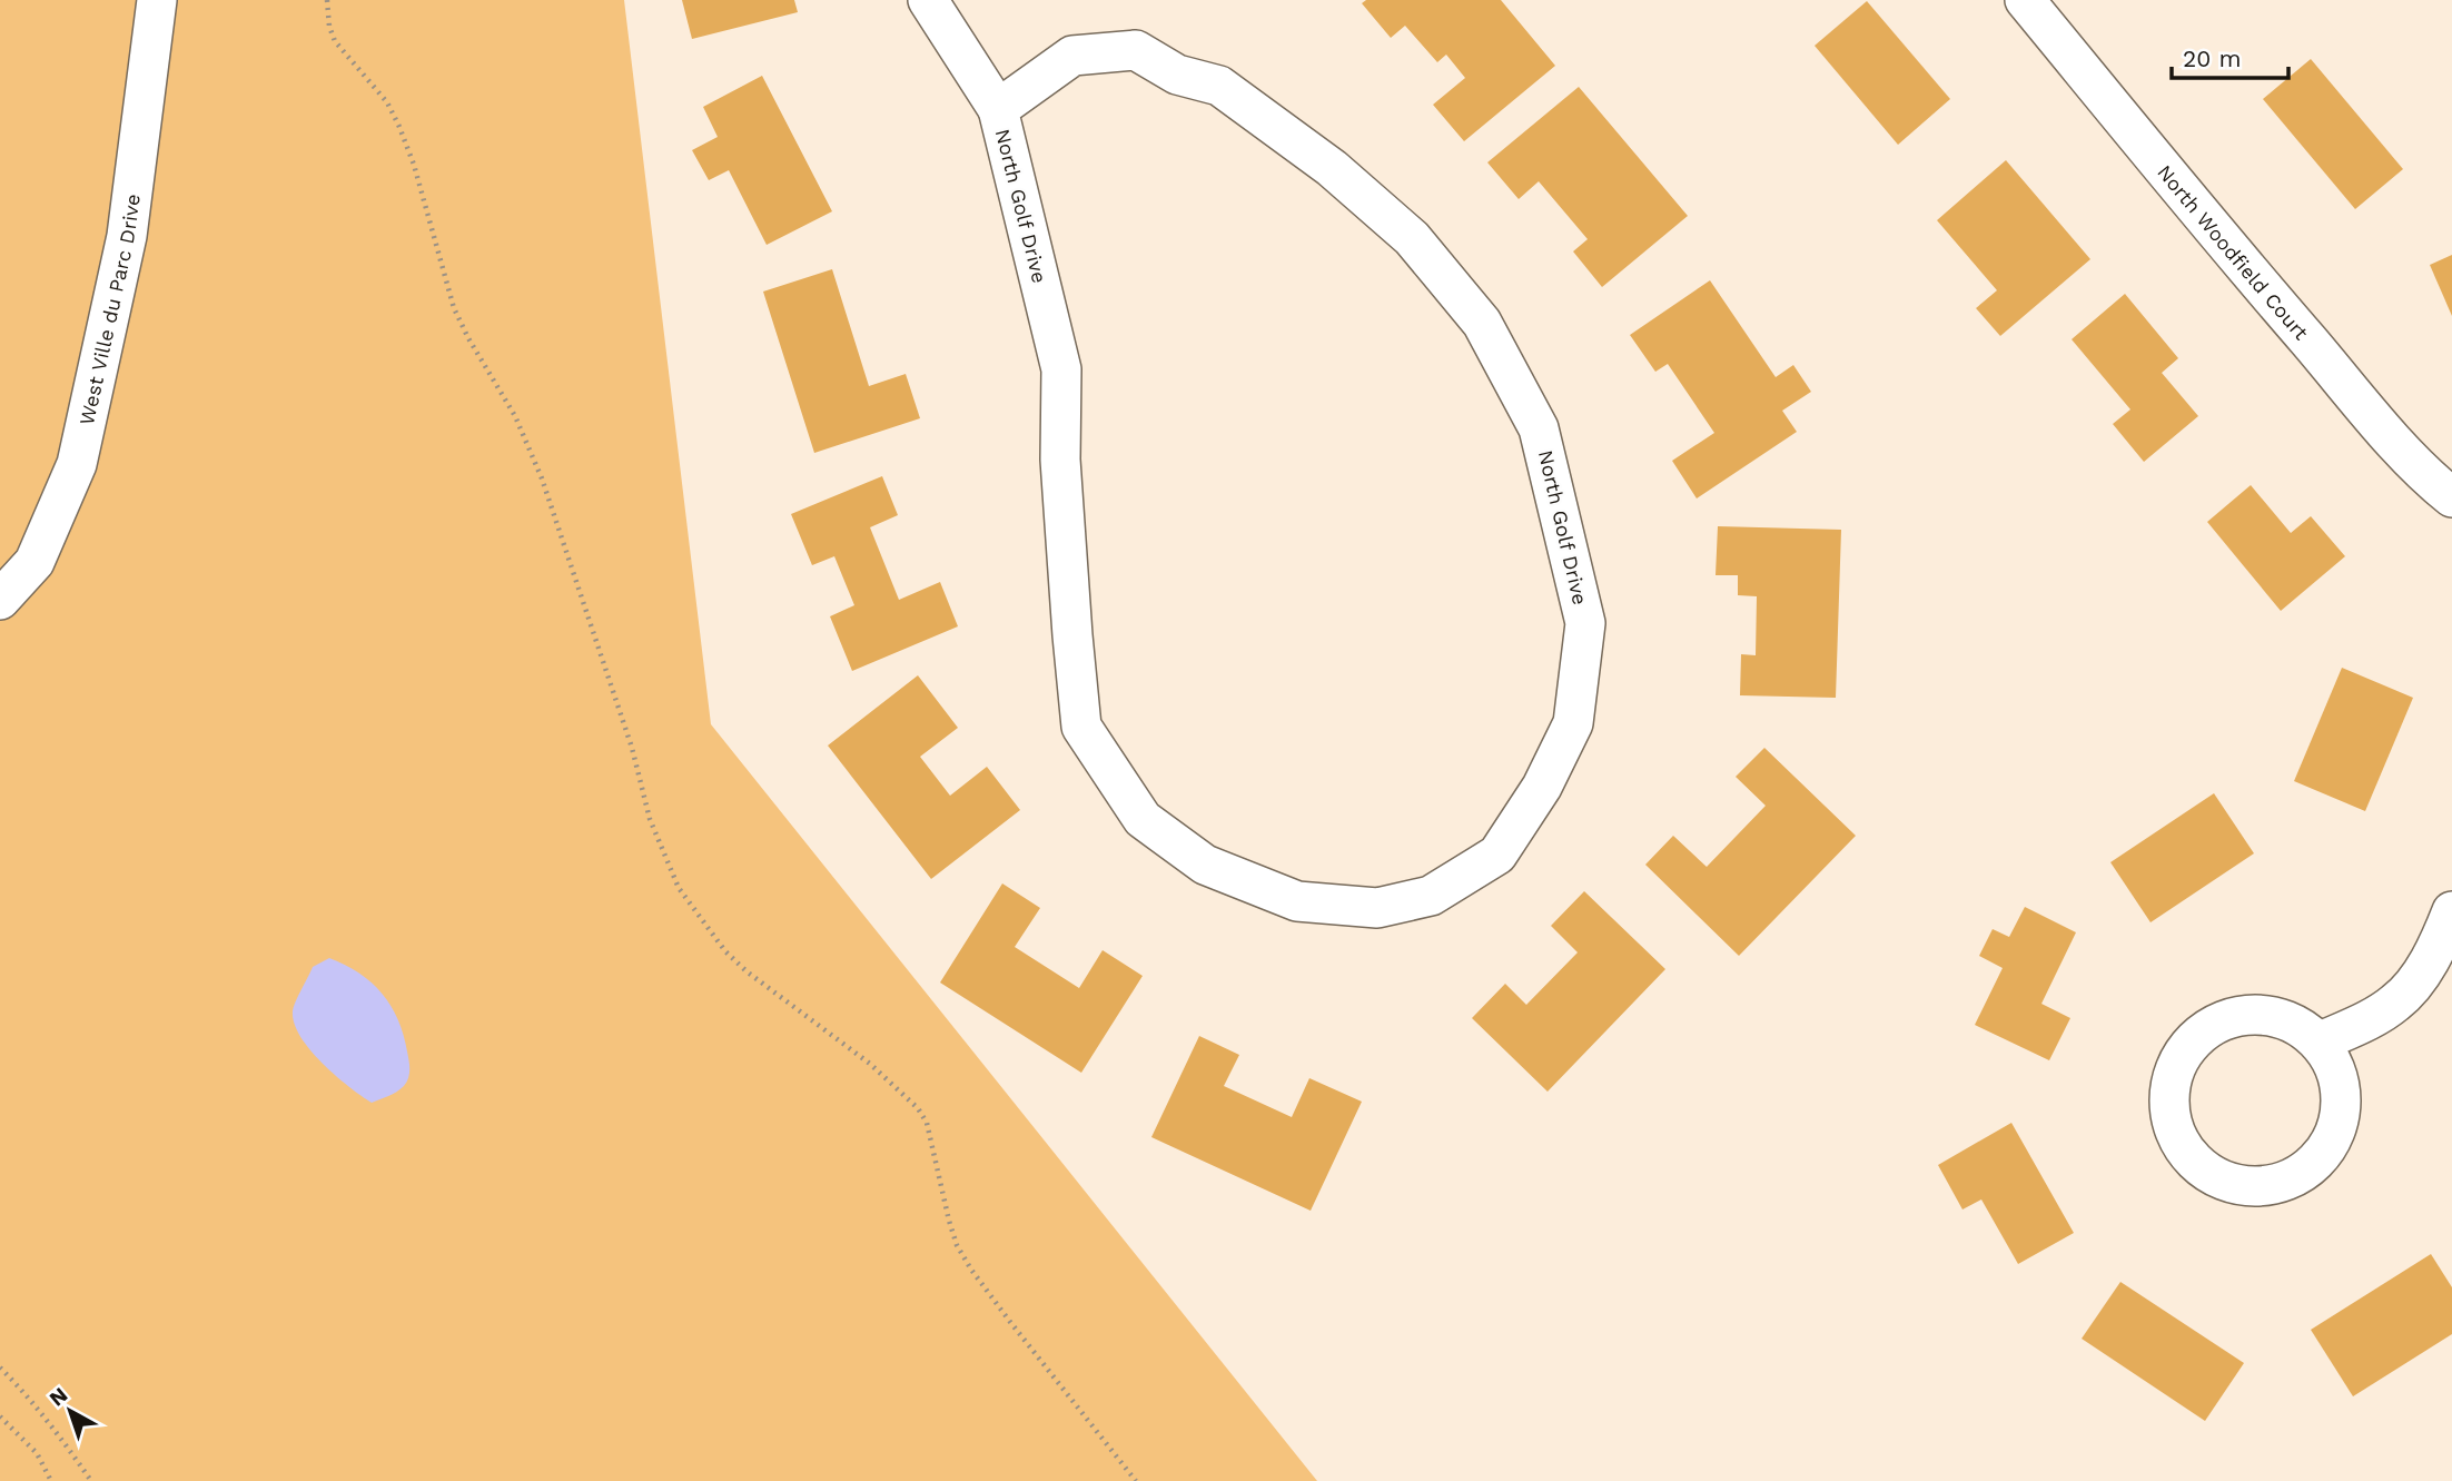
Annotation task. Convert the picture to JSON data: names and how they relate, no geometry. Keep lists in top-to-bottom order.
{
  "streets": {
    "street": ["North Golf Drive", "North Woodfield Court", "West Ville du Parc Drive"]
  },
  "scale_bar": "20 m",
  "north": "top left"
}
